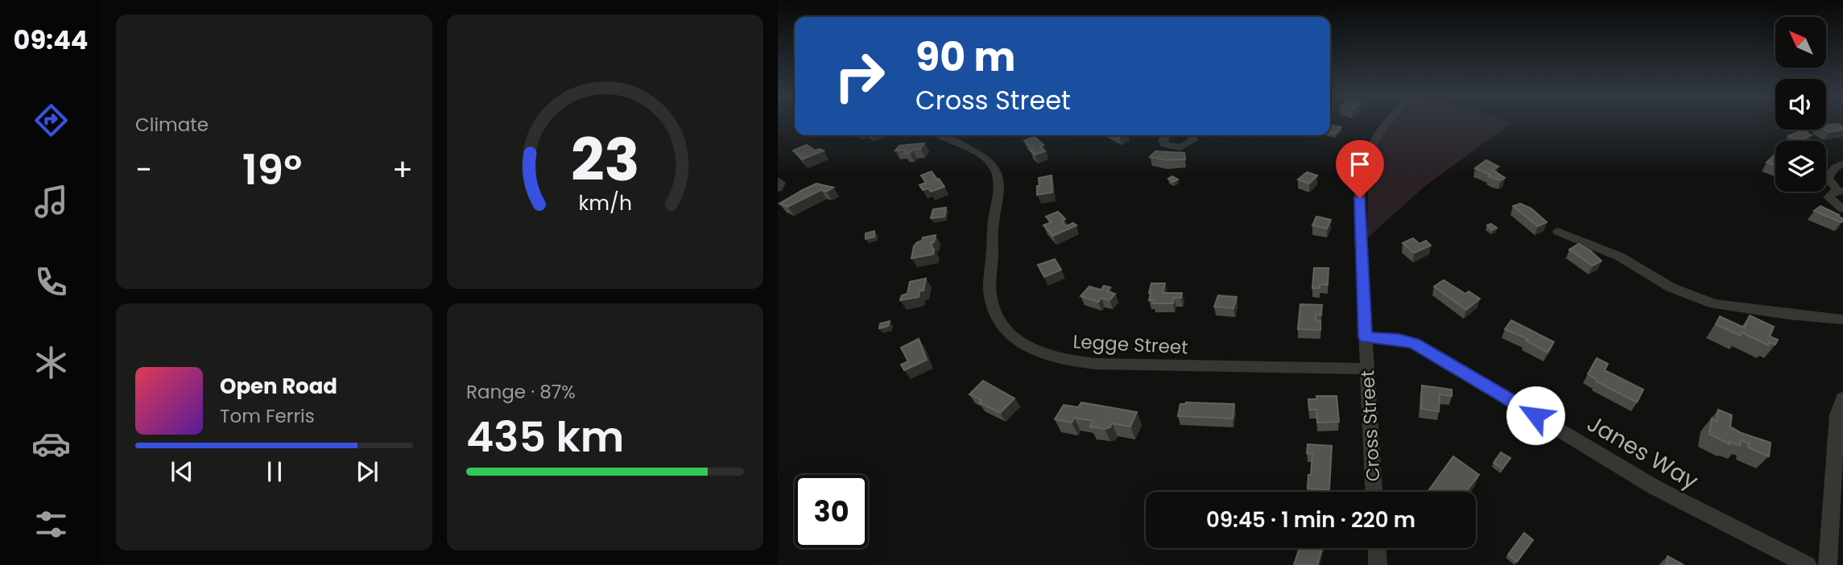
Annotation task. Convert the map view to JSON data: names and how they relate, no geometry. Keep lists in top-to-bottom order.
{
  "streets": {
    "street": ["Legge Street", "Cross Street", "Janes Way"]
  },
  "crossings": [
    ["Legge Street", "Cross Street"],
    ["Cross Street", "Janes Way"]
  ],
  "north": "top left",
  "page": {
    "tabs": "09:44",
    "tile": [
      "Climate",
      ["Range · 87%", "435 km"]
    ],
    "turn": ["90 m", "Cross Street"],
    "heat": ["−", "19°", "+"],
    "song": ["Open Road", "Tom Ferris"],
    "limit": "30",
    "trip": "09:45 · 1 min · 220 m",
    "gauge": ["23", "km/h"]
  }
}
